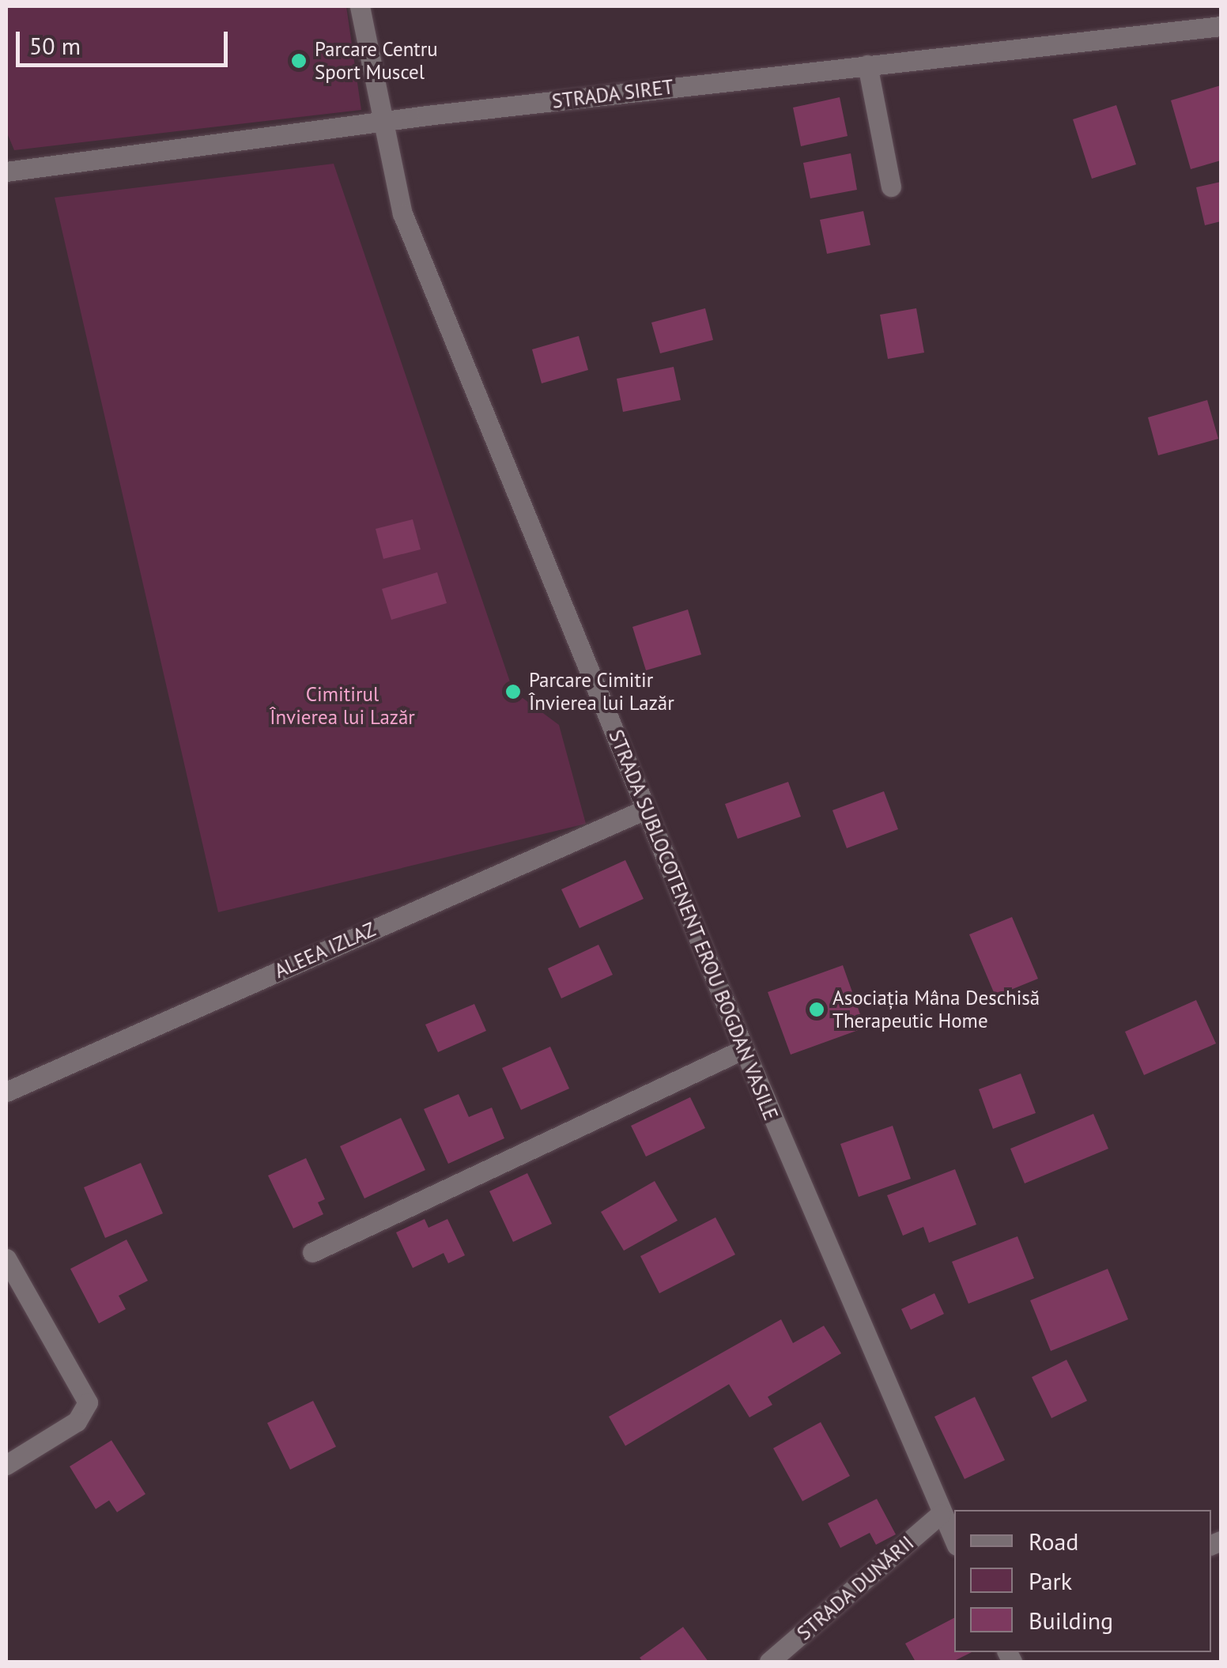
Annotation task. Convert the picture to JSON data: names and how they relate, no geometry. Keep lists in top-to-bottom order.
{
  "streets": {
    "street": [
      "STRADA SIRET",
      "STRADA SUBLOCOTENENT EROU BOGDAN VASILE",
      "ALEEA IZLAZ",
      "STRADA DUNĂRII"
    ]
  },
  "crossings": [
    ["STRADA SIRET", "STRADA SUBLOCOTENENT EROU BOGDAN VASILE"],
    ["STRADA SUBLOCOTENENT EROU BOGDAN VASILE", "ALEEA IZLAZ"],
    ["STRADA SUBLOCOTENENT EROU BOGDAN VASILE", "STRADA DUNĂRII"]
  ],
  "parks": ["Cimitirul Învierea lui Lazăr"],
  "places": ["Parcare Centru Sport Muscel", "Parcare Cimitir Învierea lui Lazăr", "Asociația Mâna Deschisă Therapeutic Home"],
  "legend": ["Road", "Park", "Building"],
  "scale_bar": "50 m"
}
